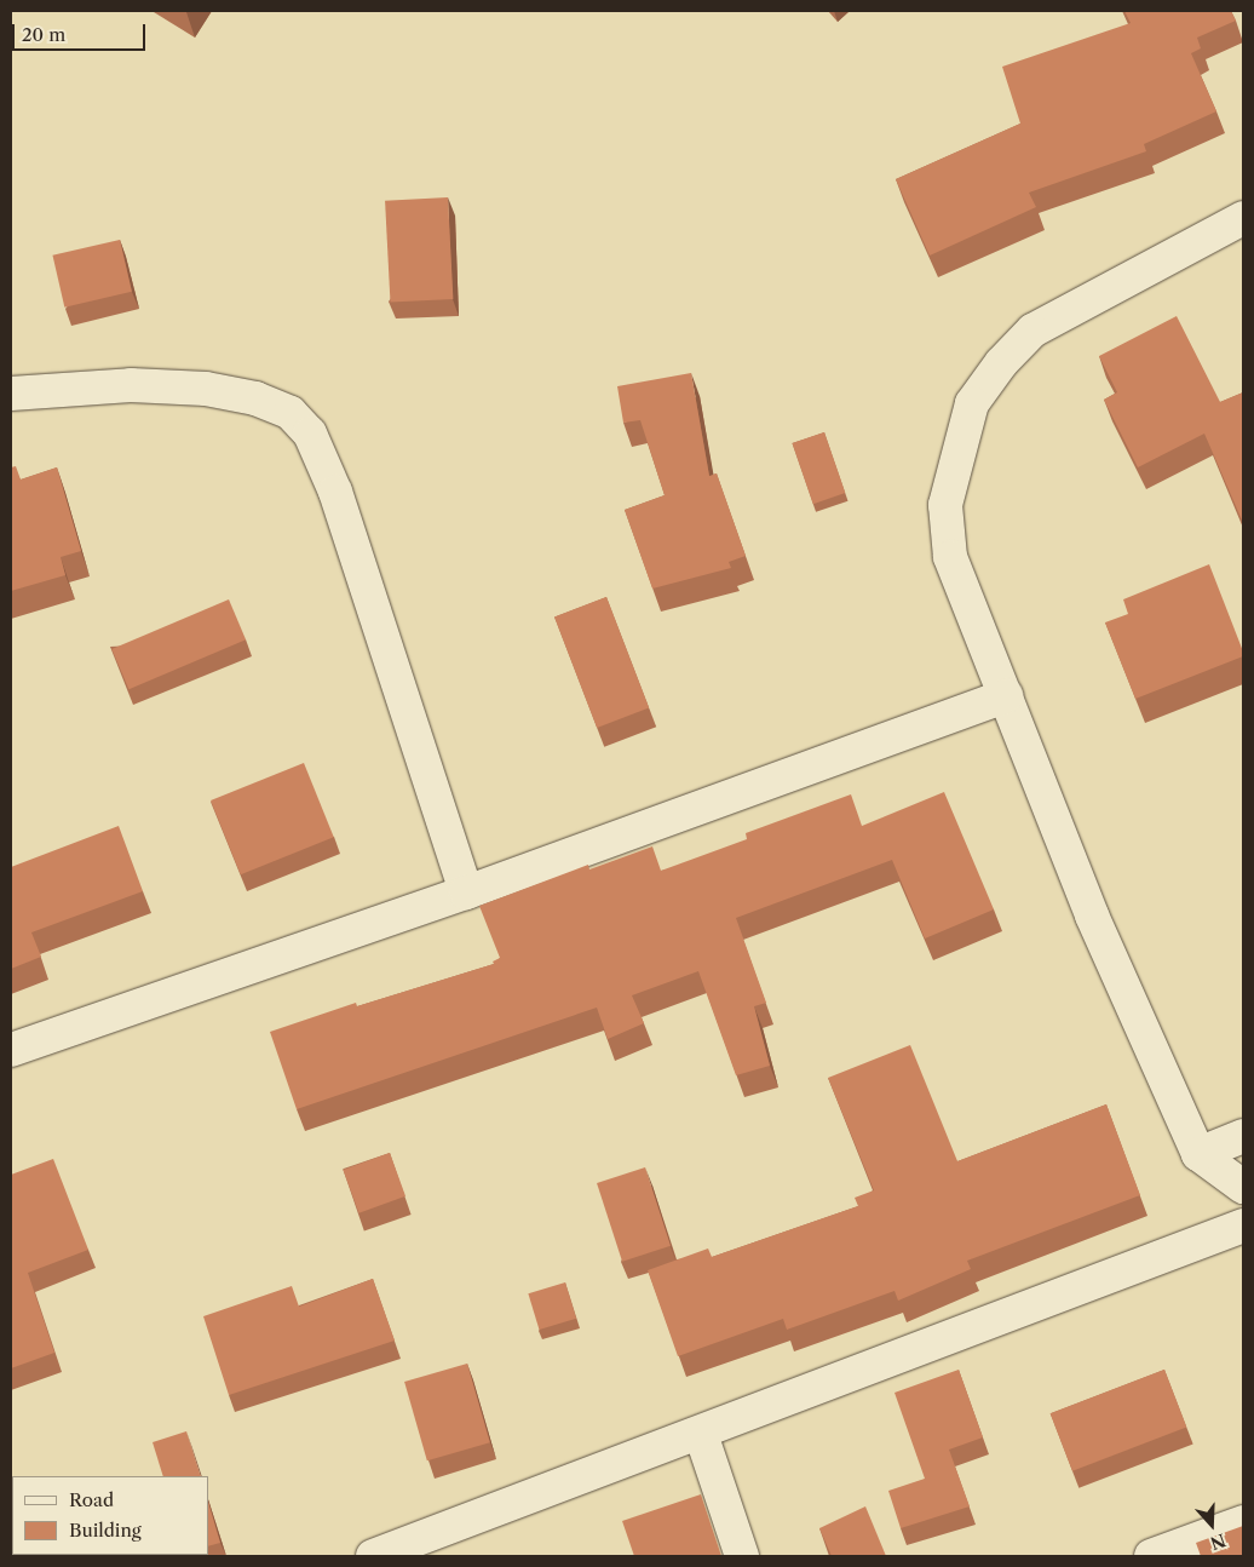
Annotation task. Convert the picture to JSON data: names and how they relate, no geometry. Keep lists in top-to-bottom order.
{
  "legend": ["Road", "Building"],
  "scale_bar": "20 m",
  "north": "bottom"
}
